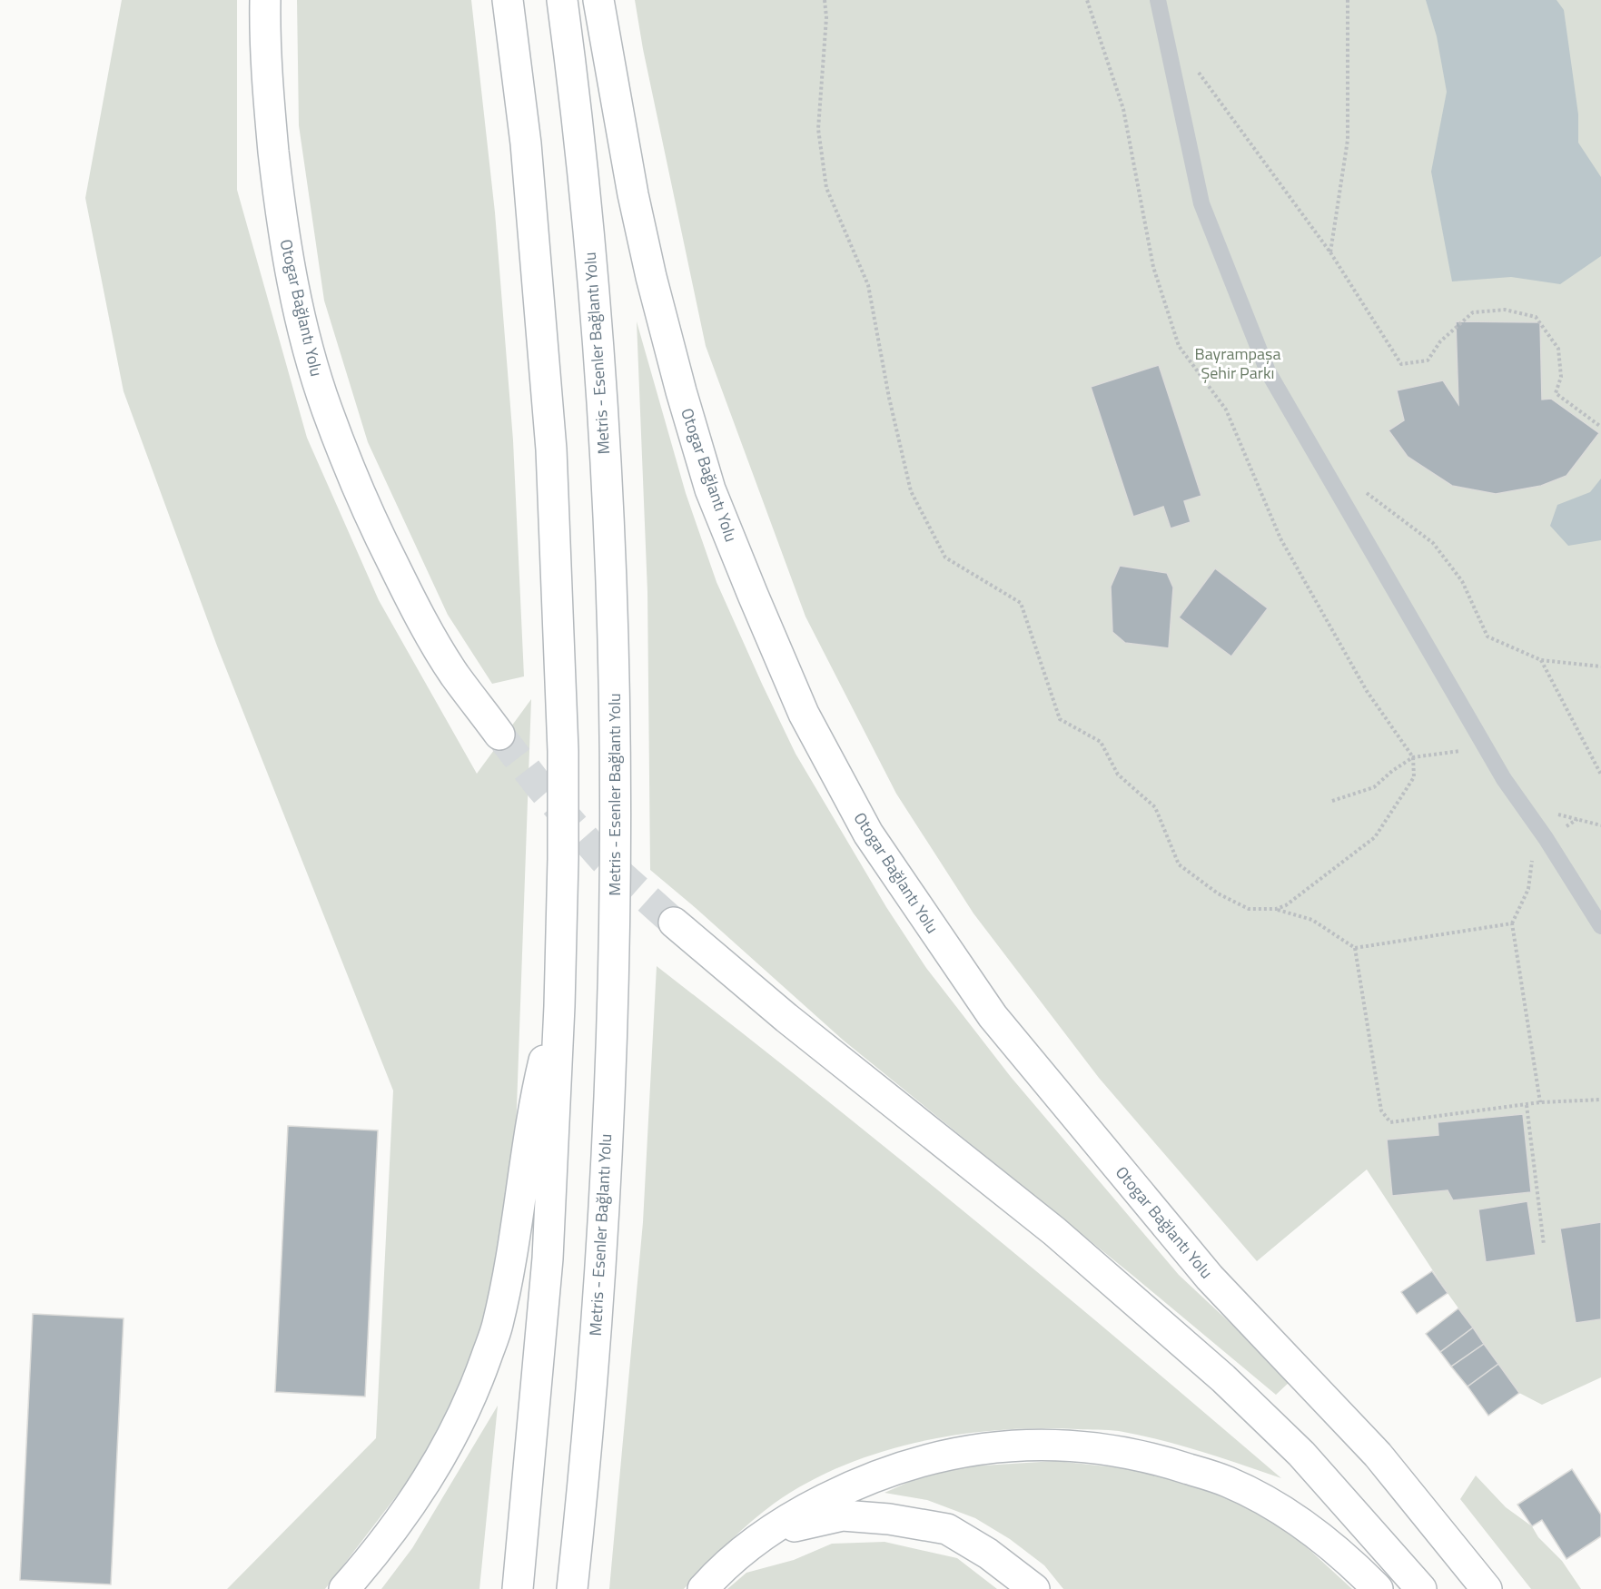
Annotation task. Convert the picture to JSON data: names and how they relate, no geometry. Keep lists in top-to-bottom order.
{
  "streets": {
    "highway": ["Otogar Bağlantı Yolu", "Metris - Esenler Bağlantı Yolu"]
  },
  "parks": ["Bayrampaşa Şehir Parkı"]
}
